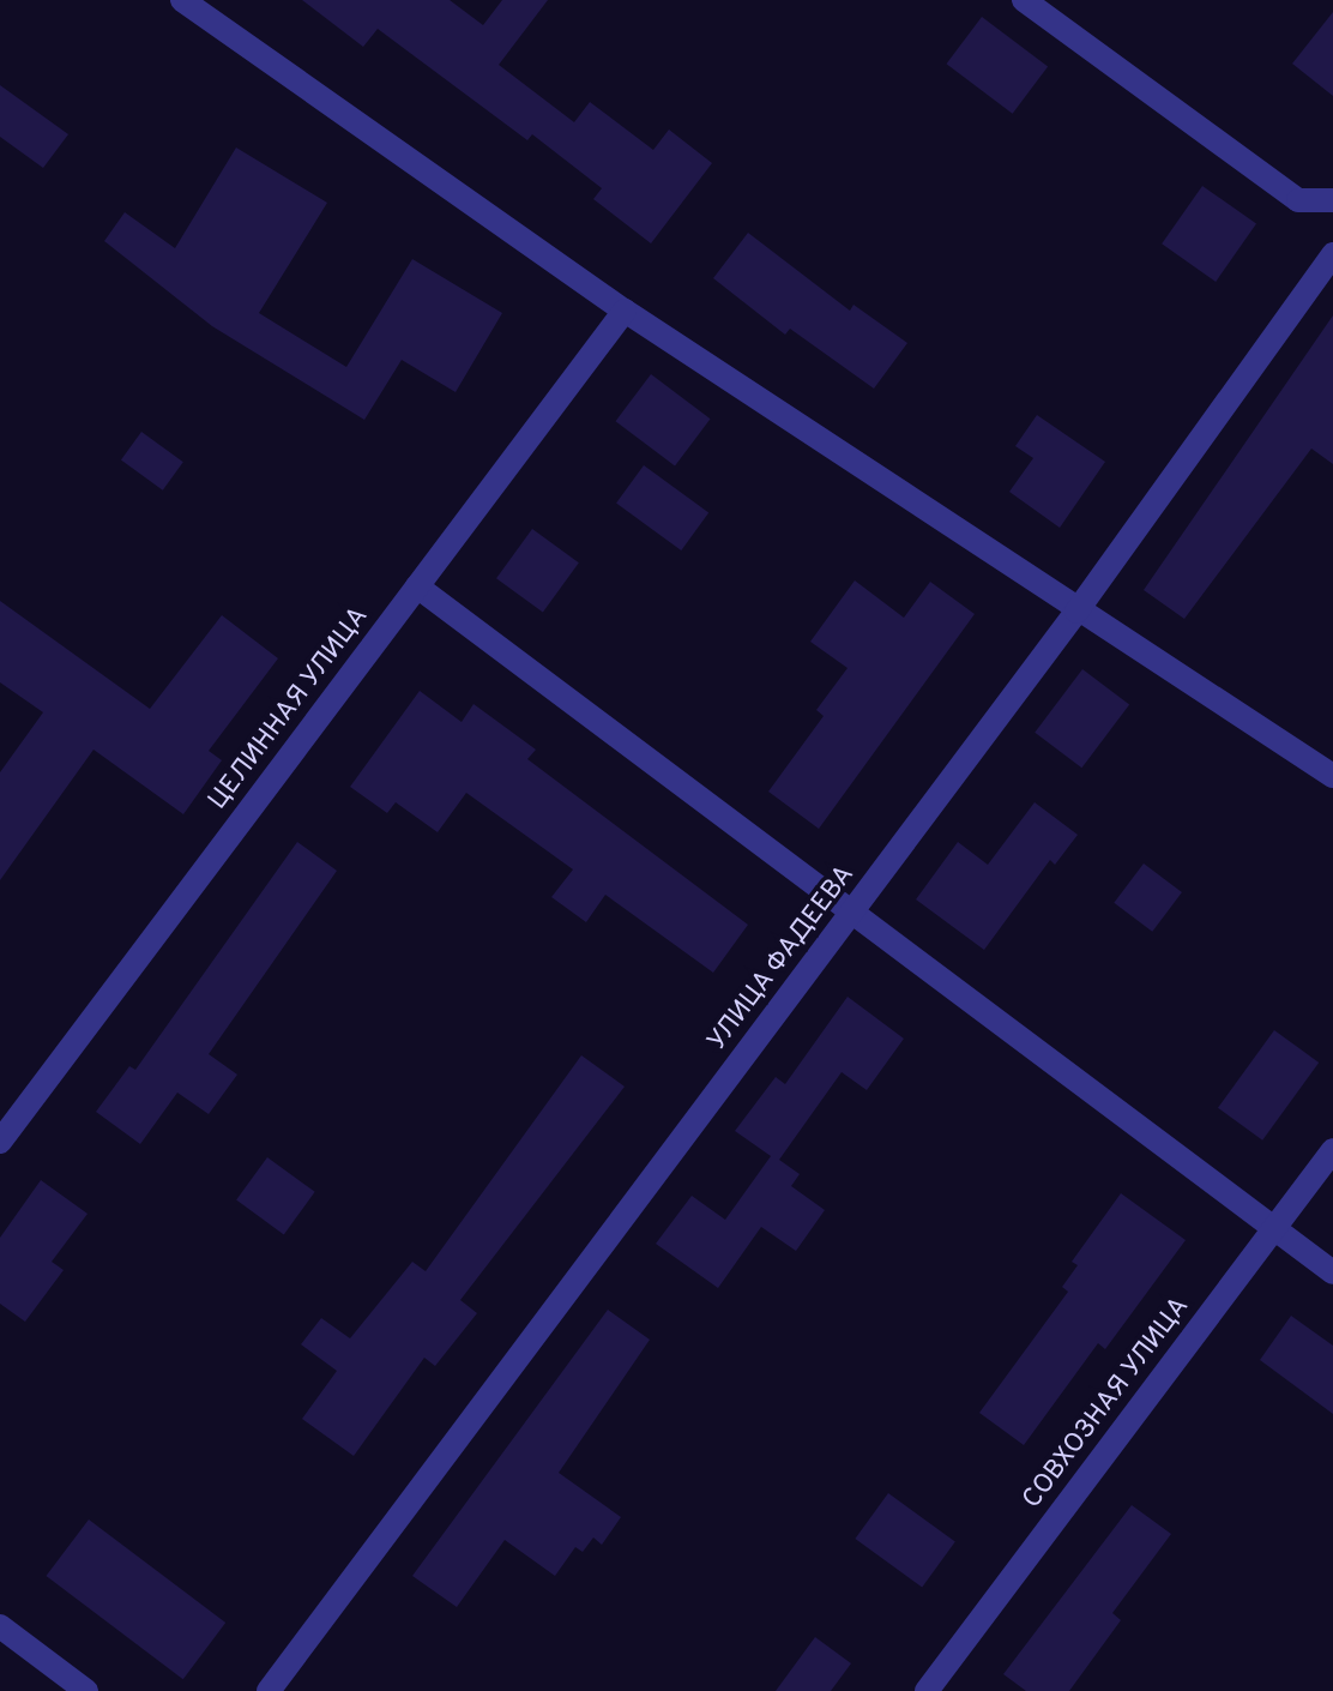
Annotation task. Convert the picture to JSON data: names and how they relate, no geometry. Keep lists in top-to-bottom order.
{
  "streets": {
    "street": ["ЦЕЛИННАЯ УЛИЦА", "УЛИЦА ФАДЕЕВА", "СОВХОЗНАЯ УЛИЦА"]
  }
}
